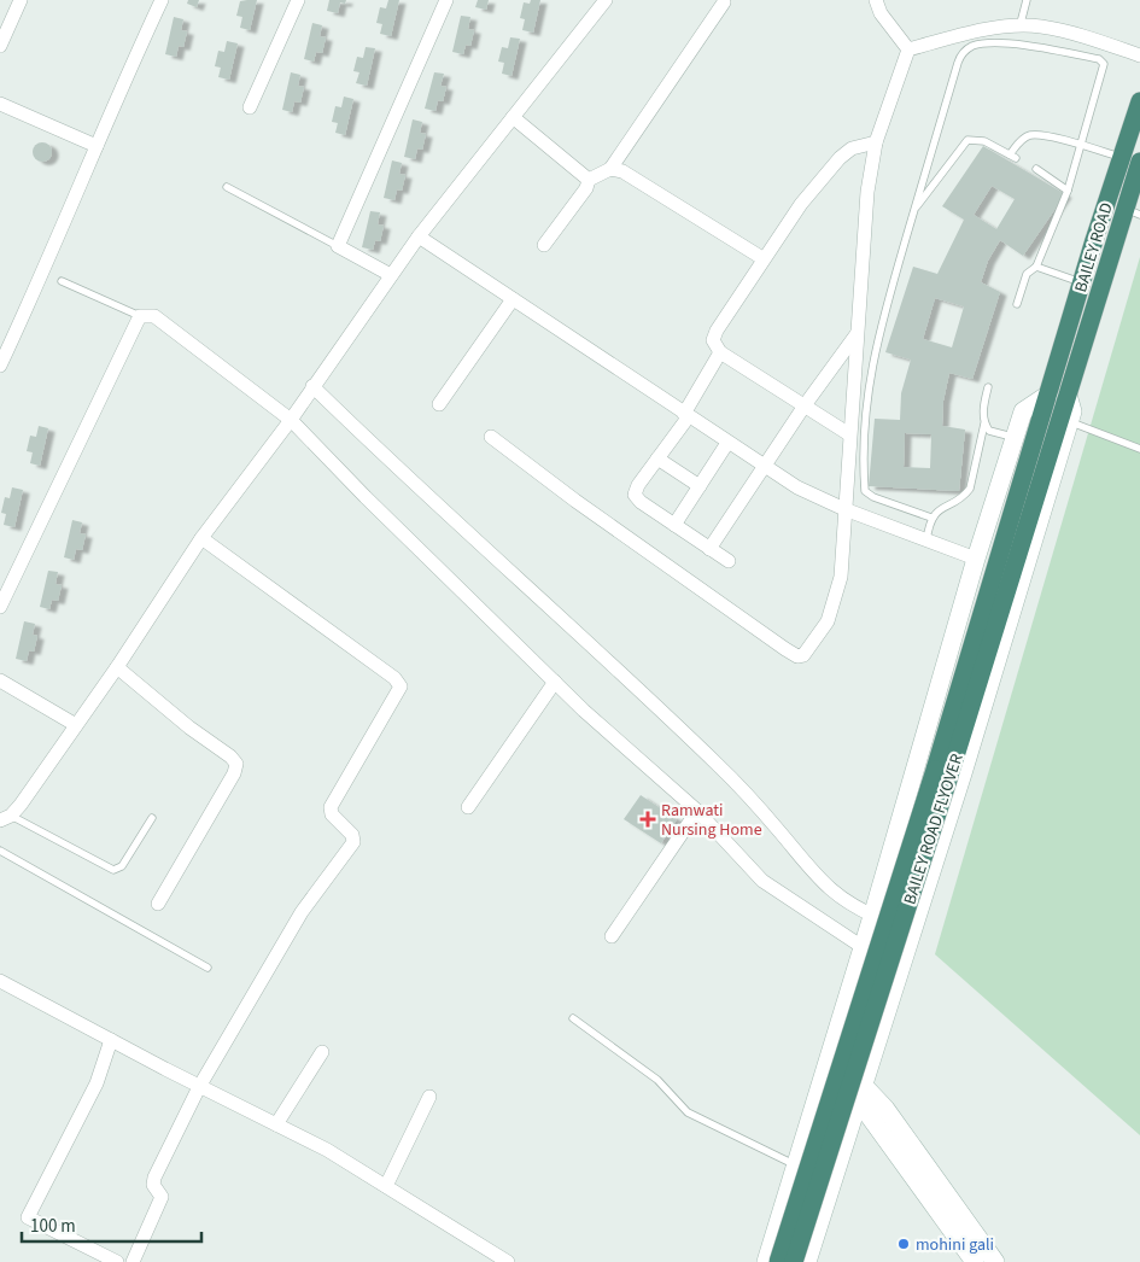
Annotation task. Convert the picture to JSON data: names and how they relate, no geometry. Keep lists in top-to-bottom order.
{
  "streets": {
    "highway": ["BAILEY ROAD", "BAILEY ROAD FLYOVER"]
  },
  "crossings": [
    ["BAILEY ROAD", "BAILEY ROAD FLYOVER"]
  ],
  "places": {
    "health": ["Ramwati Nursing Home"],
    "other": ["mohini gali"]
  },
  "scale_bar": "100 m"
}
